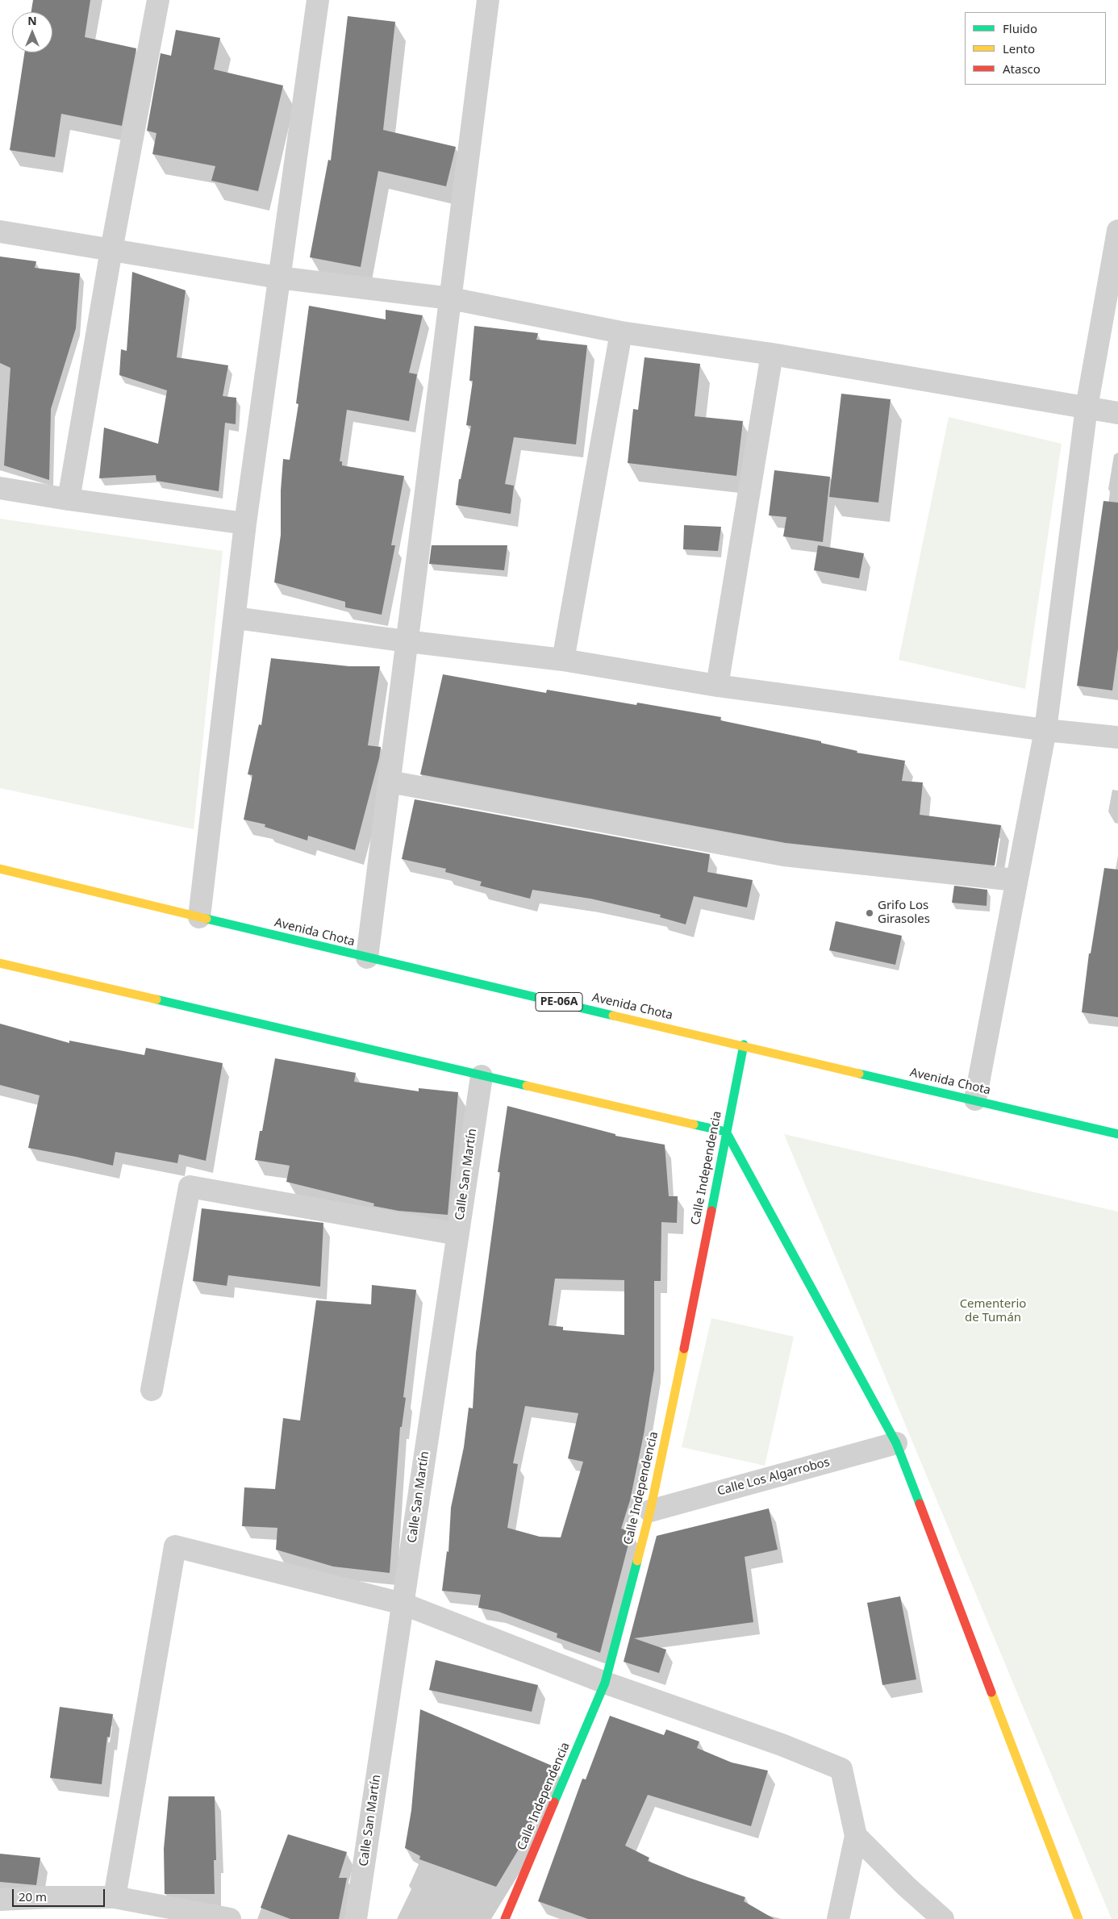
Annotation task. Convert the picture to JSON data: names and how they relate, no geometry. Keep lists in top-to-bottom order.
{
  "streets": {
    "main road": ["Avenida Chota", "PE-06A", "Calle Independencia"],
    "street": ["Calle San Martín", "Calle Los Algarrobos"]
  },
  "crossings": [
    ["Avenida Chota", "Calle Independencia"],
    ["Calle Independencia", "Calle Los Algarrobos"]
  ],
  "parks": ["Cementerio de Tumán"],
  "places": ["Grifo Los Girasoles"],
  "legend": ["Fluido", "Lento", "Atasco"],
  "scale_bar": "20 m",
  "north": "top"
}
